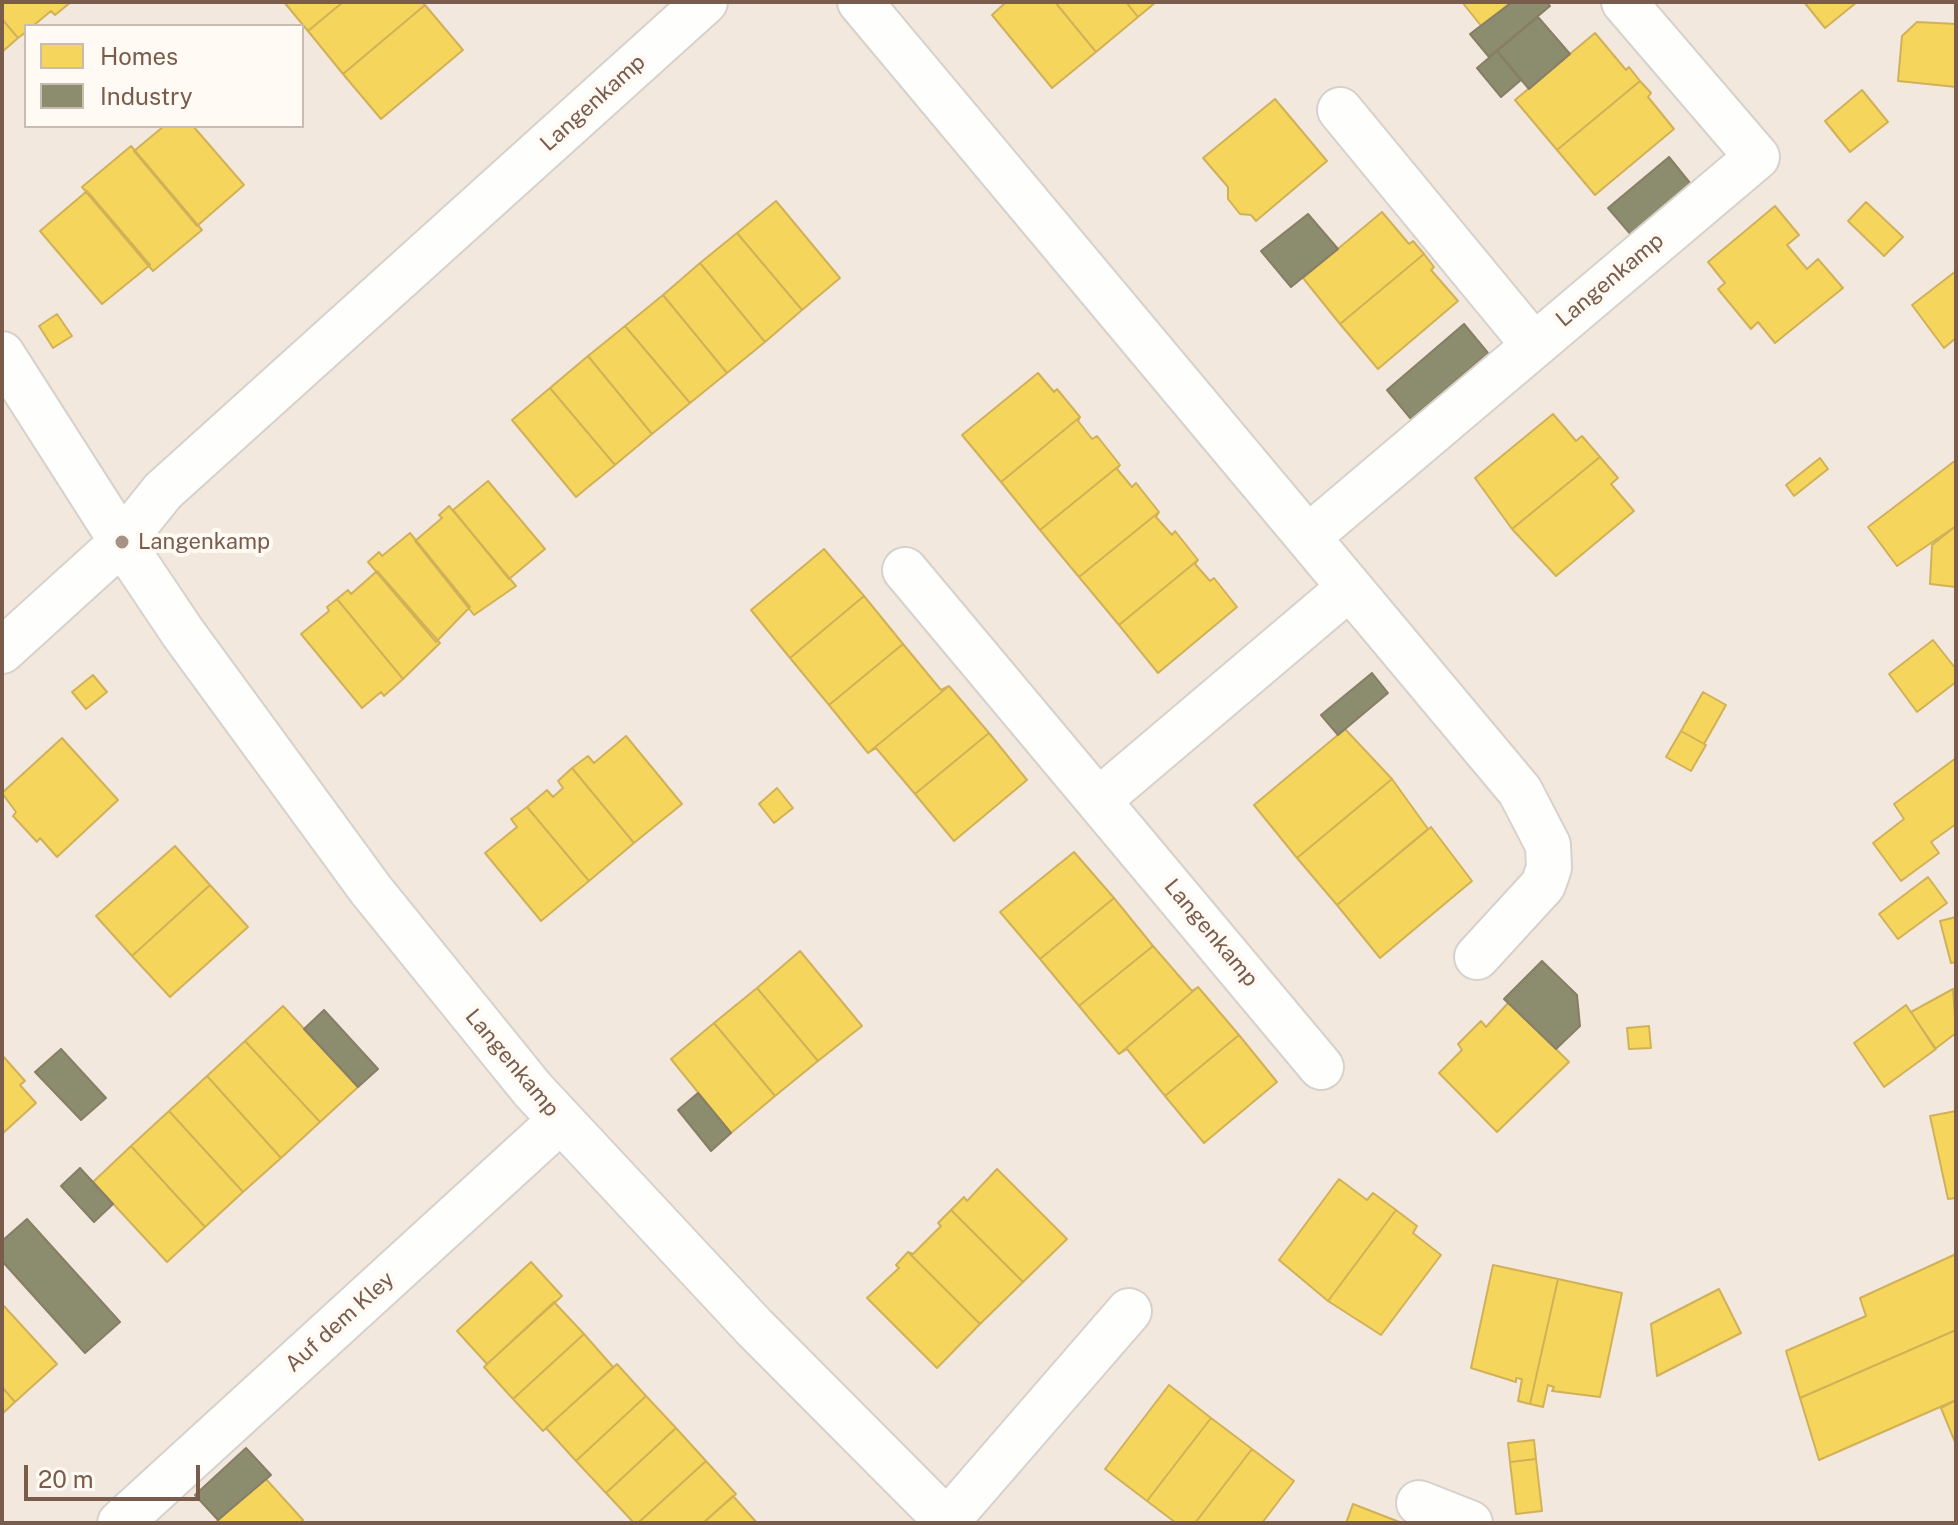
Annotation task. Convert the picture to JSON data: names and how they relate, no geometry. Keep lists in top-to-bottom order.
{
  "streets": {
    "street": ["Langenkamp", "Auf dem Kley"]
  },
  "crossings": [
    ["Langenkamp", "Auf dem Kley"]
  ],
  "places": ["Langenkamp"],
  "legend": ["Homes", "Industry"],
  "scale_bar": "20 m"
}
